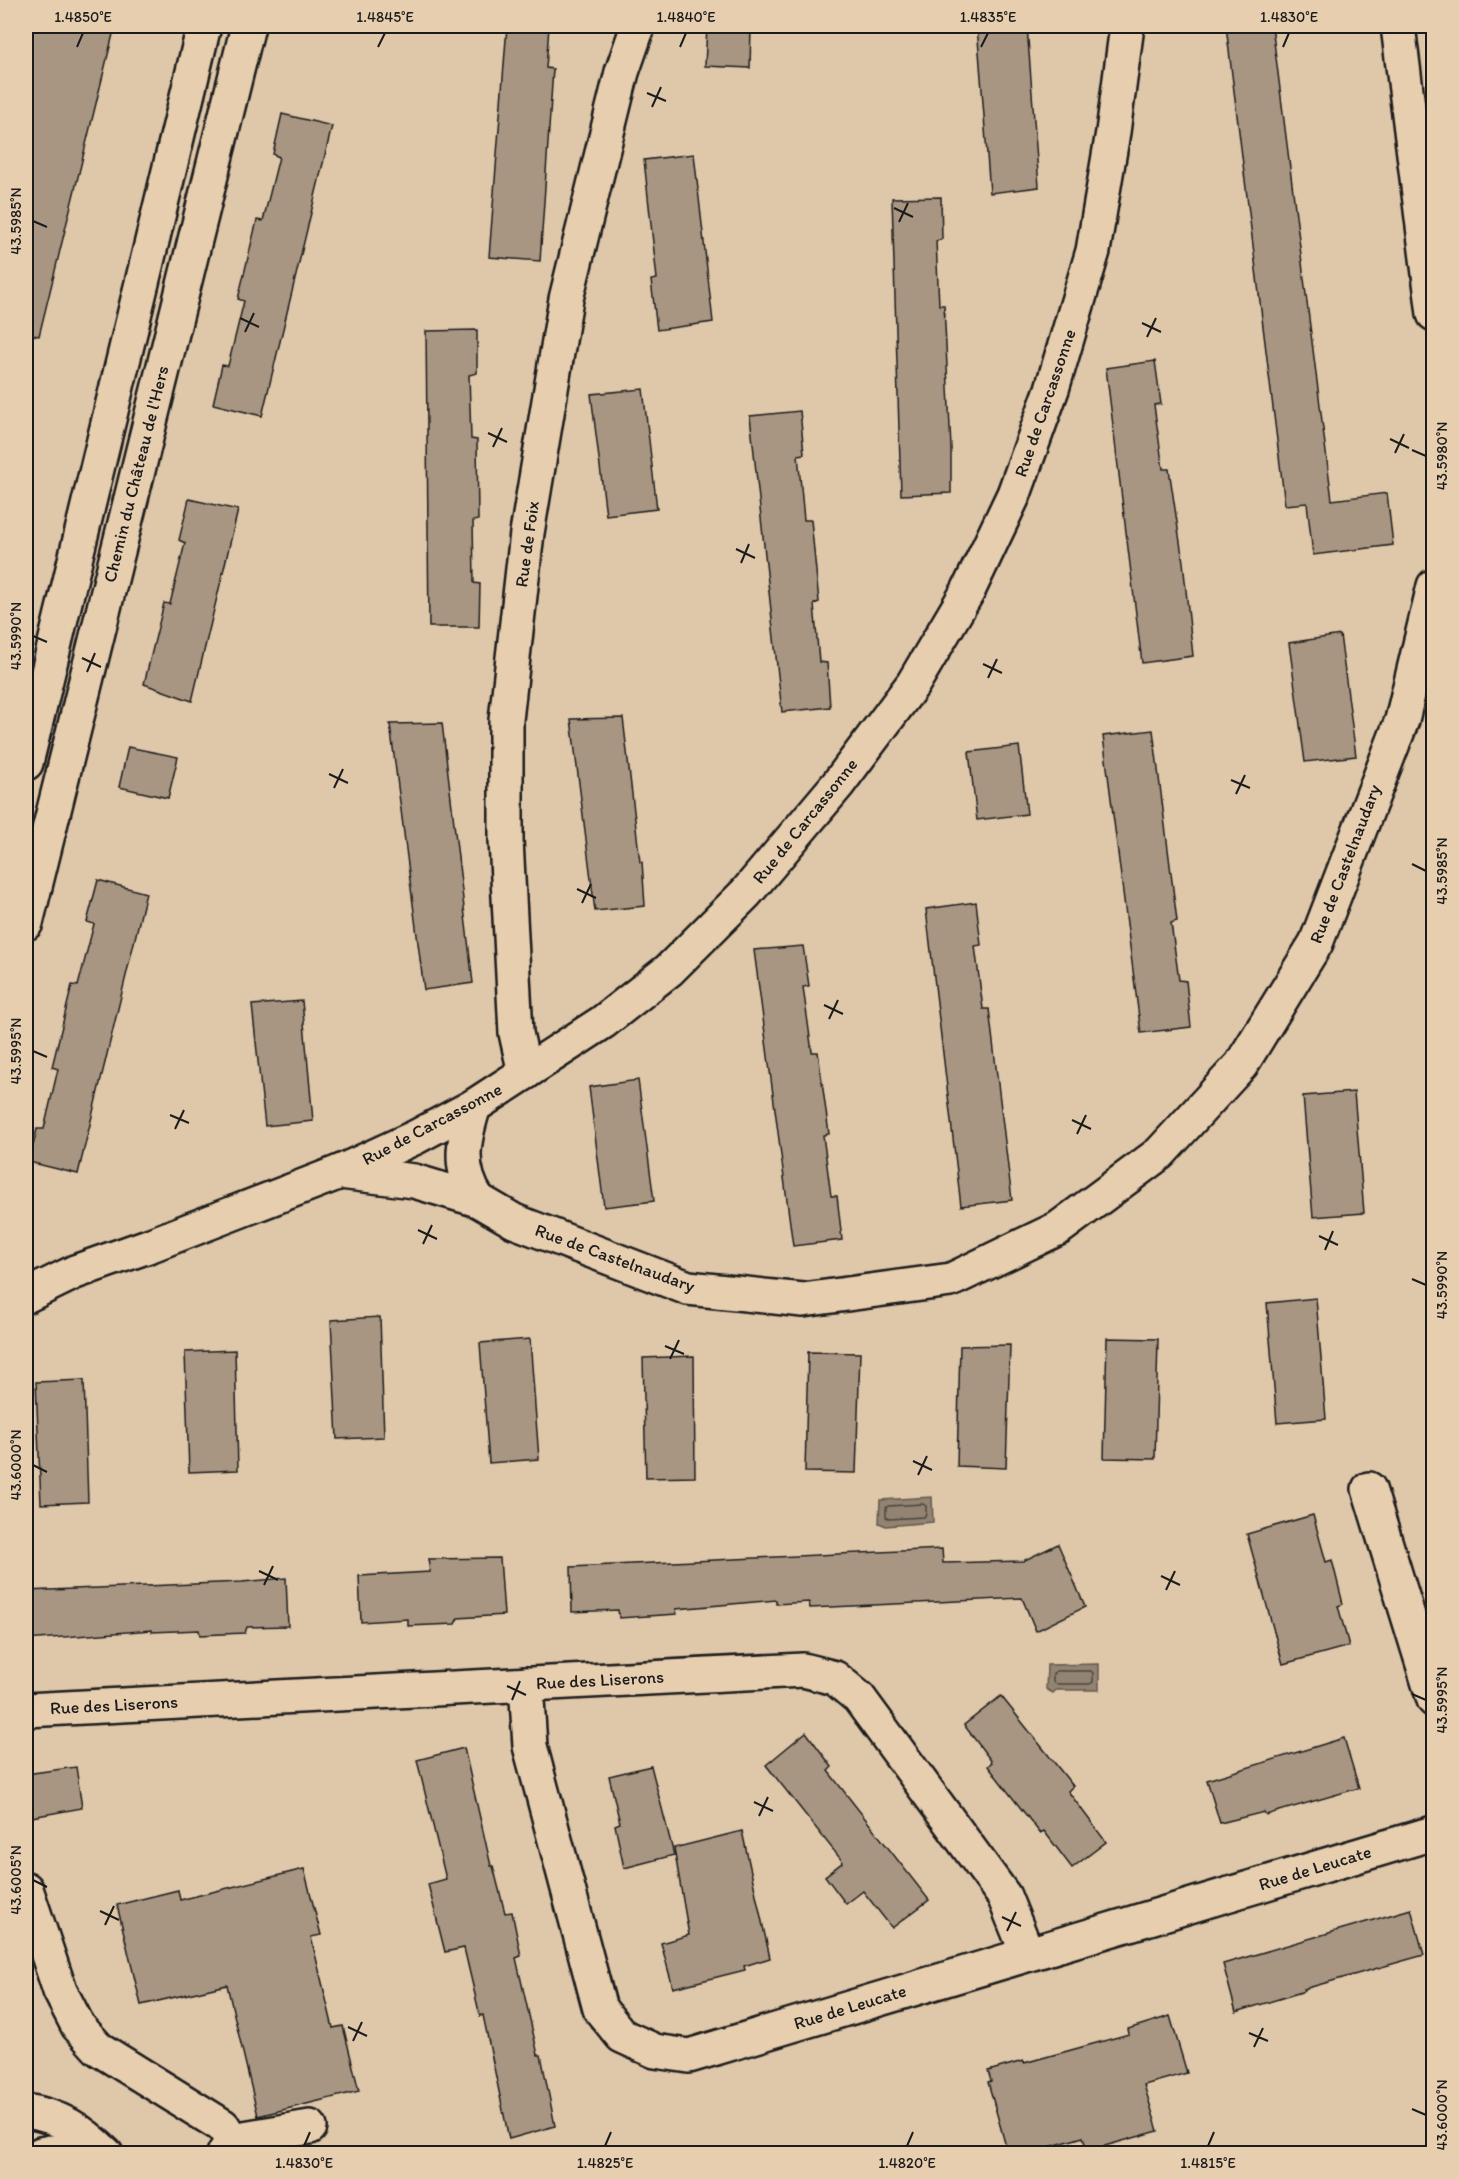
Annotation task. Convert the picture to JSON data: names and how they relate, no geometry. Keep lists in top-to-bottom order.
{
  "streets": {
    "street": [
      "Rue de Carcassonne",
      "Chemin du Château de l'Hers",
      "Rue de Foix",
      "Rue de Castelnaudary",
      "Rue des Liserons",
      "Rue de Leucate"
    ]
  },
  "crossings": [
    ["Rue de Carcassonne", "Rue de Foix"],
    ["Rue de Carcassonne", "Rue de Castelnaudary"],
    ["Rue des Liserons", "Rue de Leucate"]
  ],
  "coordinates": [
    "1.4850°E",
    "1.4845°E",
    "1.4840°E",
    "1.4835°E",
    "1.4830°E",
    "43.5985°N",
    "43.5980°N",
    "43.5990°N",
    "43.5995°N",
    "43.6000°N",
    "43.6005°N",
    "1.4825°E",
    "1.4820°E",
    "1.4815°E"
  ]
}
